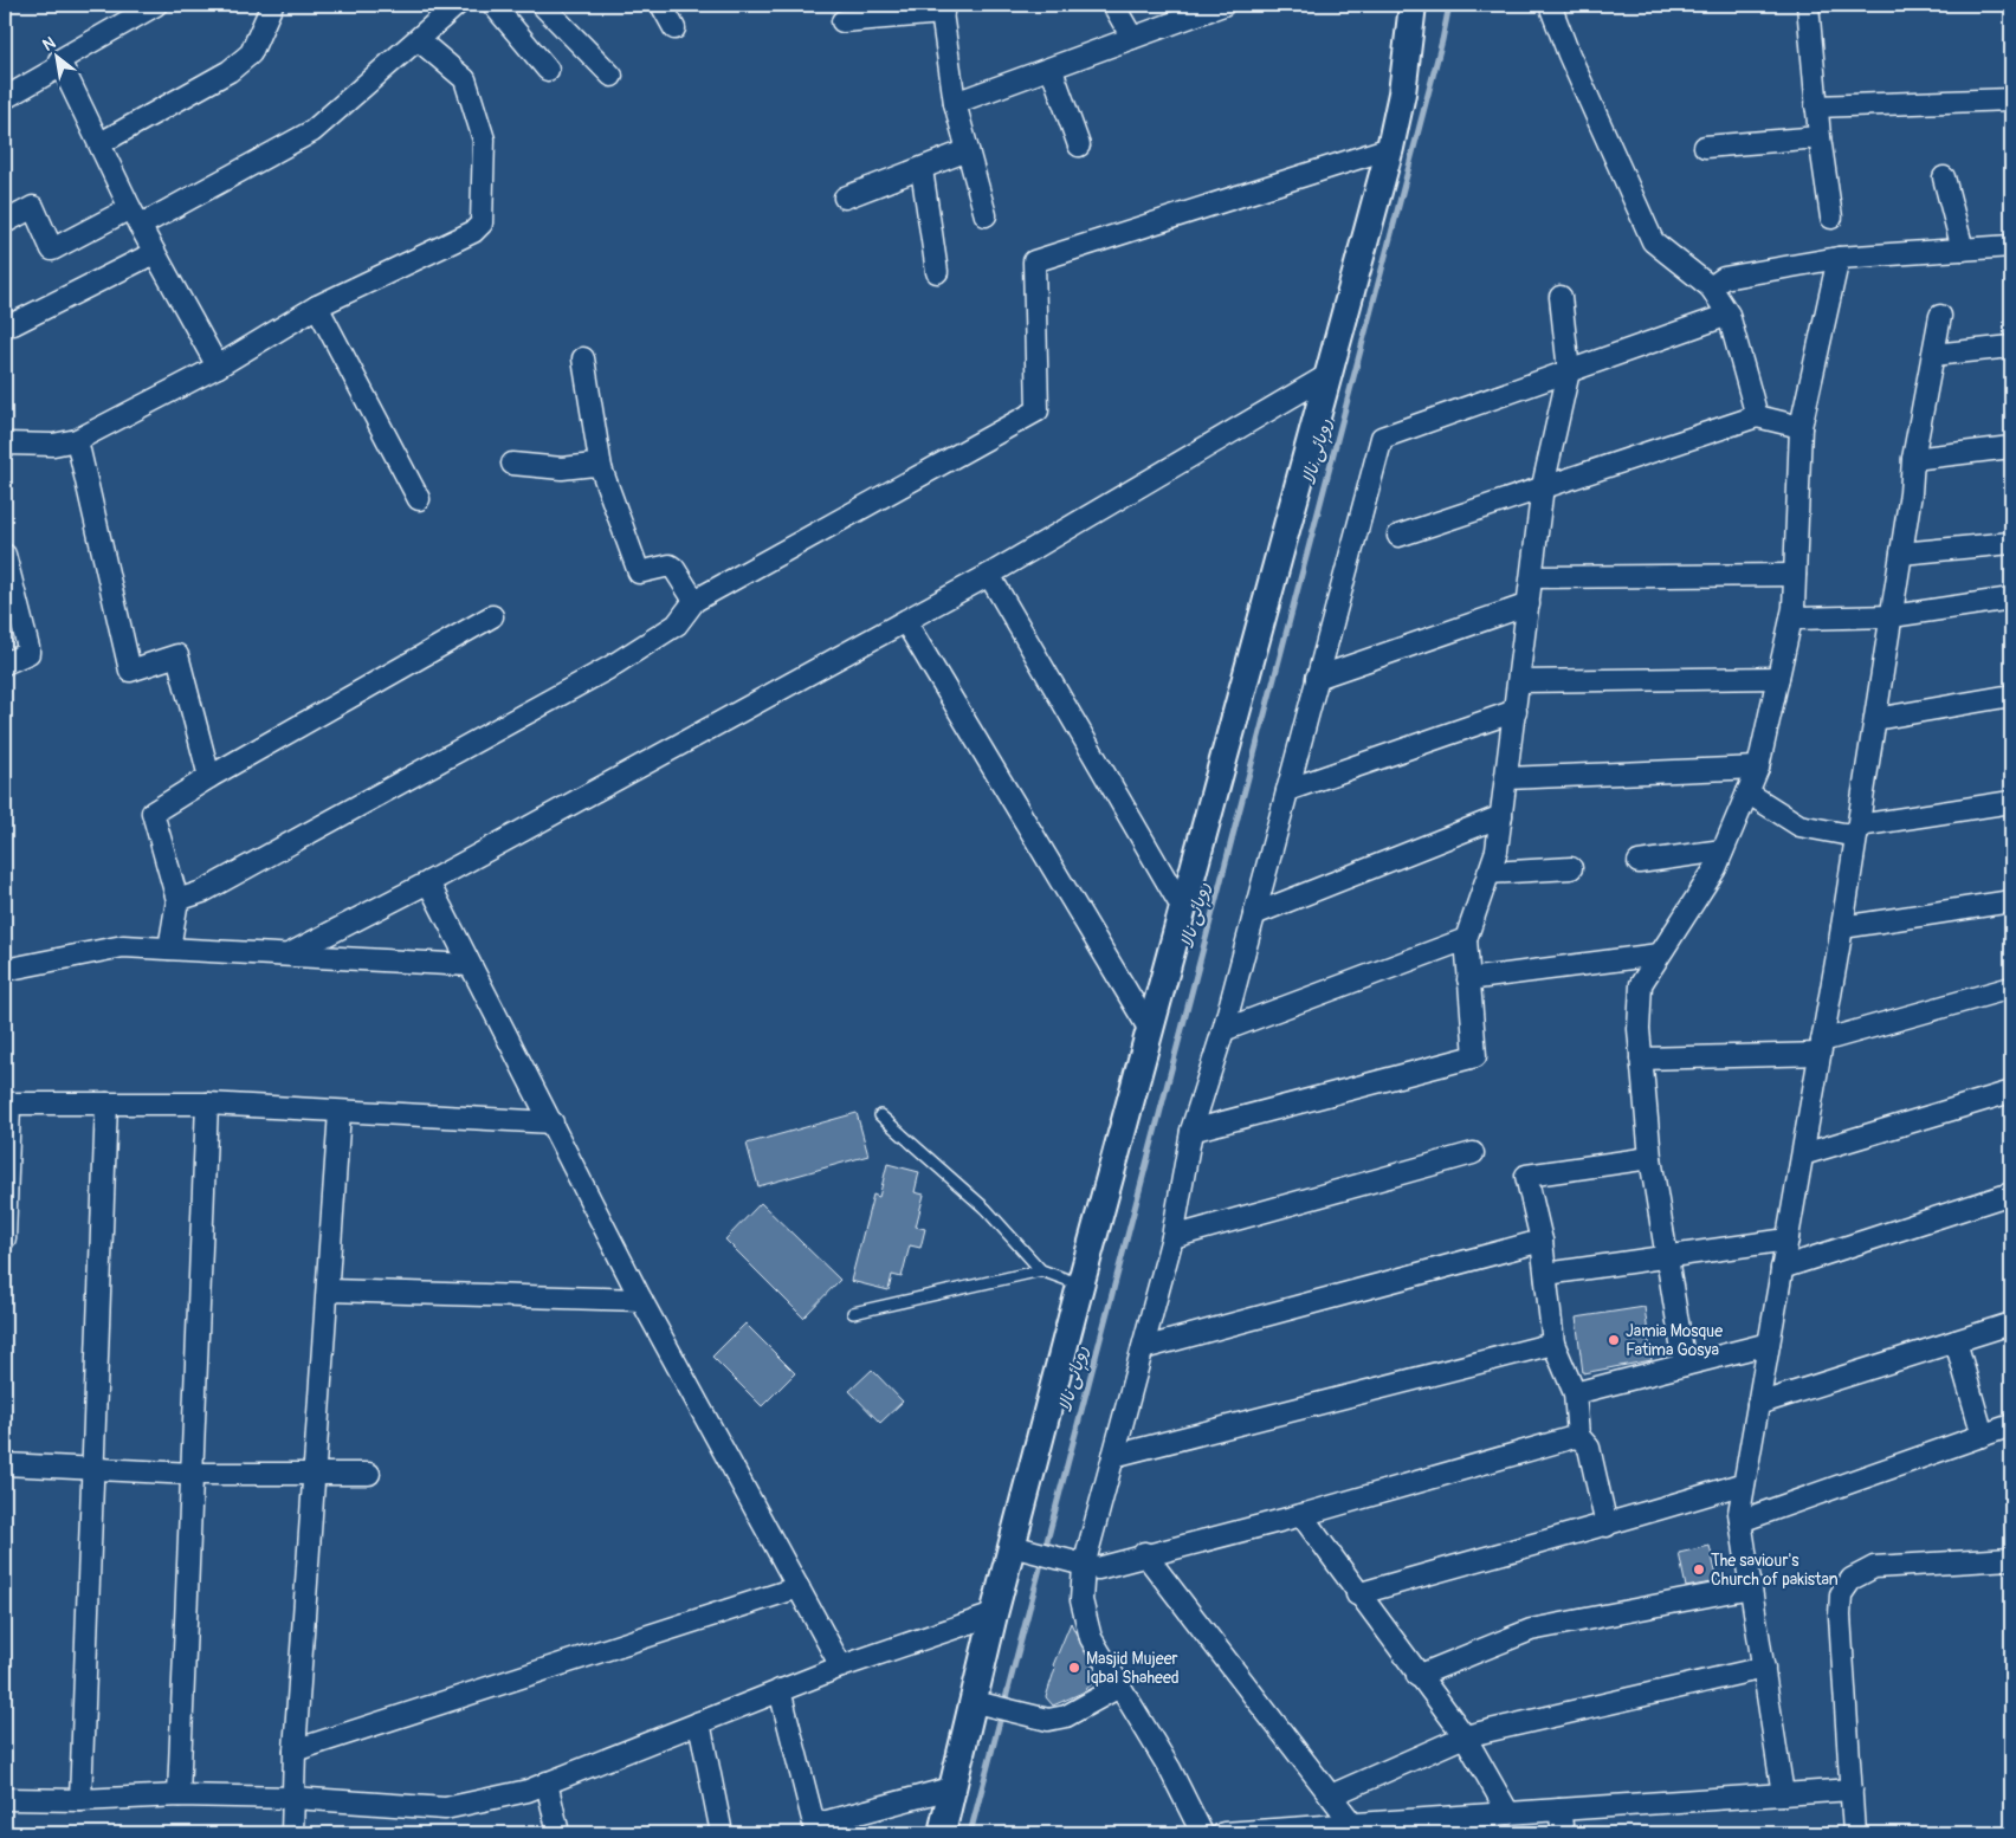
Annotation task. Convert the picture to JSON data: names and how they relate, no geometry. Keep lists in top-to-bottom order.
{
  "water": ["روہائی نالا"],
  "places": ["Jamia Mosque Fatima Gosya", "The saviour's Church of pakistan", "Masjid Mujeer Iqbal Shaheed"],
  "north": "top left"
}
